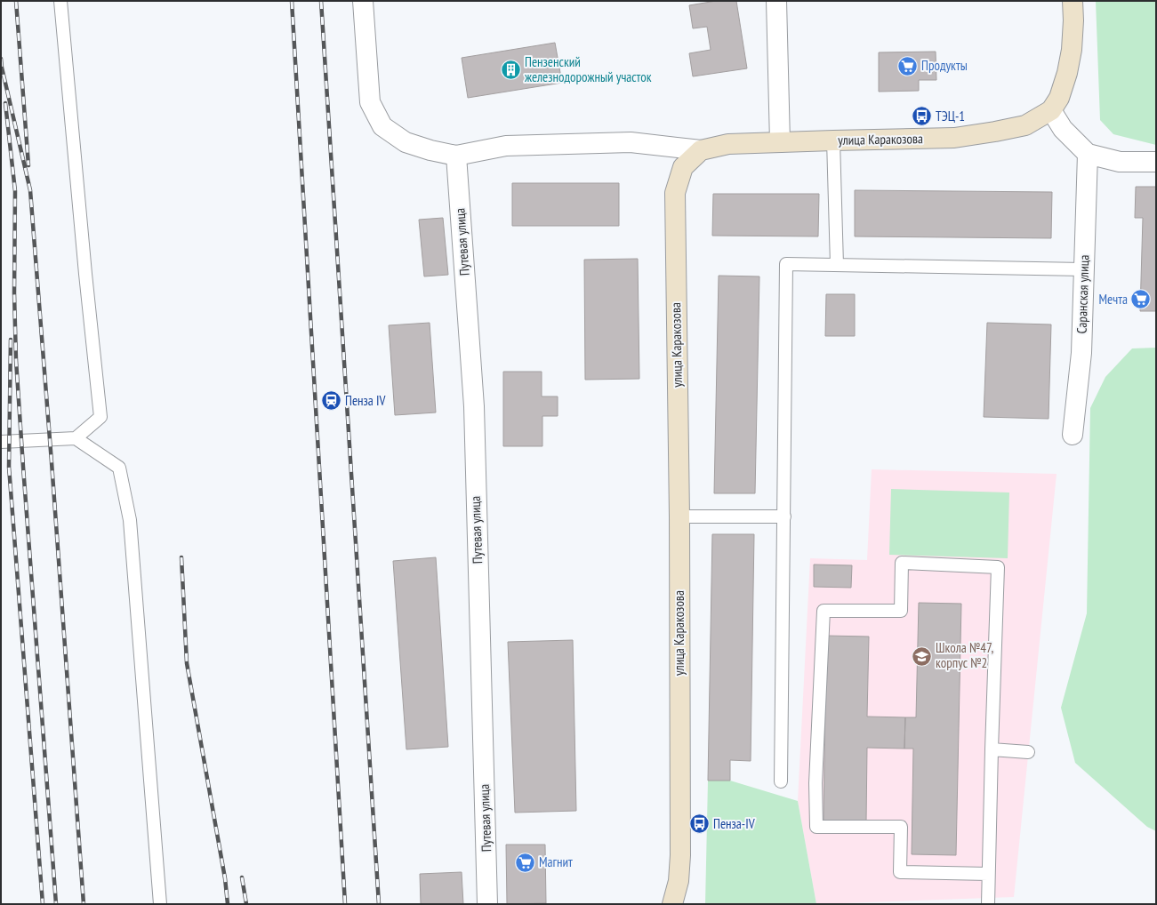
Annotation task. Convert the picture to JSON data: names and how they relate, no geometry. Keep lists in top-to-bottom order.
{
  "streets": {
    "main road": ["улица Каракозова"],
    "street": ["Путевая улица", "Саранская улица"]
  },
  "places": {
    "supermarket": ["Продукты", "Мечта", "Магнит"],
    "building": ["Пензенский железнодорожный участок"],
    "bus stop": ["ТЭЦ-1", "Пенза-IV"],
    "station": ["Пенза IV"],
    "school or university": ["Школа №47, корпус №2"]
  }
}
